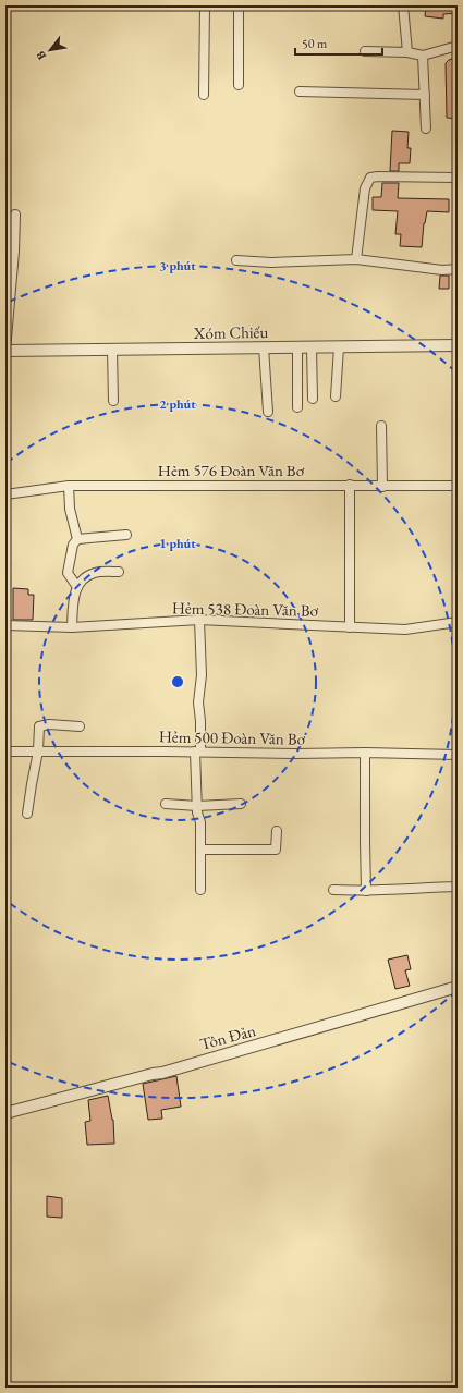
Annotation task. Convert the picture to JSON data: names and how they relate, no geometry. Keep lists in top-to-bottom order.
{
  "streets": {
    "street": [
      "Xóm Chiếu",
      "Hẻm 576 Đoàn Văn Bơ",
      "Hẻm 538 Đoàn Văn Bơ",
      "Hẻm 500 Đoàn Văn Bơ",
      "Tôn Đản"
    ]
  },
  "scale_bar": "50 m",
  "north": "bottom left",
  "rings": ["3 phút", "2 phút", "1 phút"]
}
